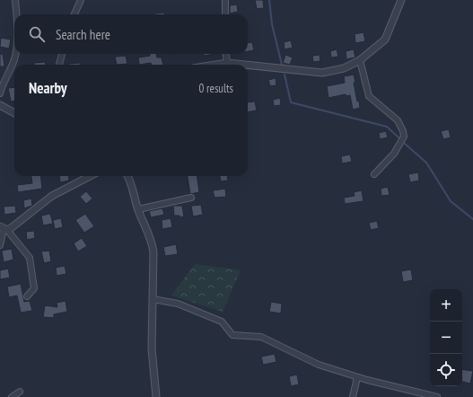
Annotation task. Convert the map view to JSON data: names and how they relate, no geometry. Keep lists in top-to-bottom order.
{
  "page": {
    "search": "Search here",
    "heading": ["Nearby", "0 results"],
    "map_buttons": ["+", "−"]
  }
}
